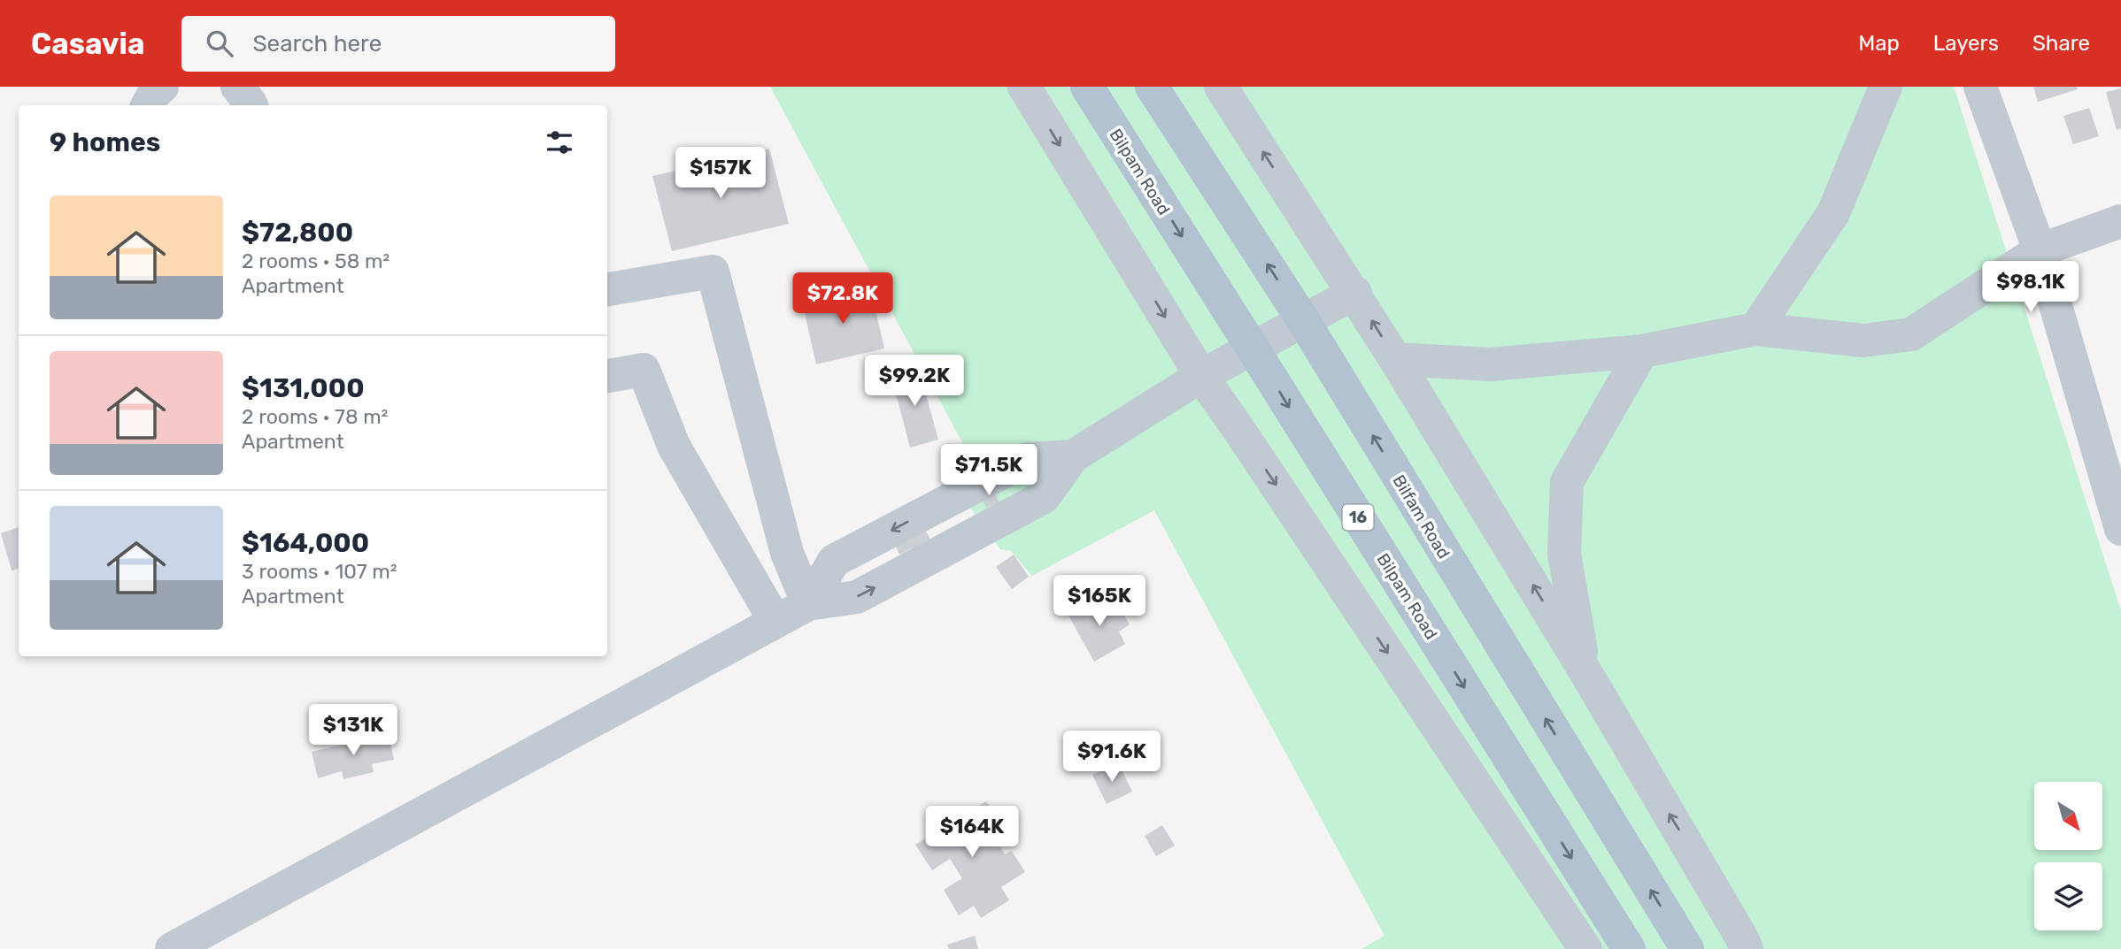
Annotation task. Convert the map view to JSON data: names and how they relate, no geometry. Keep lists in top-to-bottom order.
{
  "streets": {
    "main road": ["Bilpam Road", "Bilfam Road", "16"]
  },
  "one_way": ["Bilpam Road", "Bilfam Road"],
  "north": "bottom right",
  "page": {
    "header": "Casavia",
    "search": "Search here",
    "nav": ["Map", "Layers", "Share"],
    "heading": "9 homes",
    "price": [
      "$157K",
      "$98.1K",
      "$72.8K",
      "$99.2K",
      "$71.5K",
      "$165K",
      "$131K",
      "$91.6K",
      "$164K"
    ],
    "list": [
      {
        "name": "$72,800",
        "note": "2 rooms · 58 m² · Apartment"
      },
      {
        "name": "$131,000",
        "note": "2 rooms · 78 m² · Apartment"
      },
      {
        "name": "$164,000",
        "note": "3 rooms · 107 m² · Apartment"
      }
    ]
  }
}
